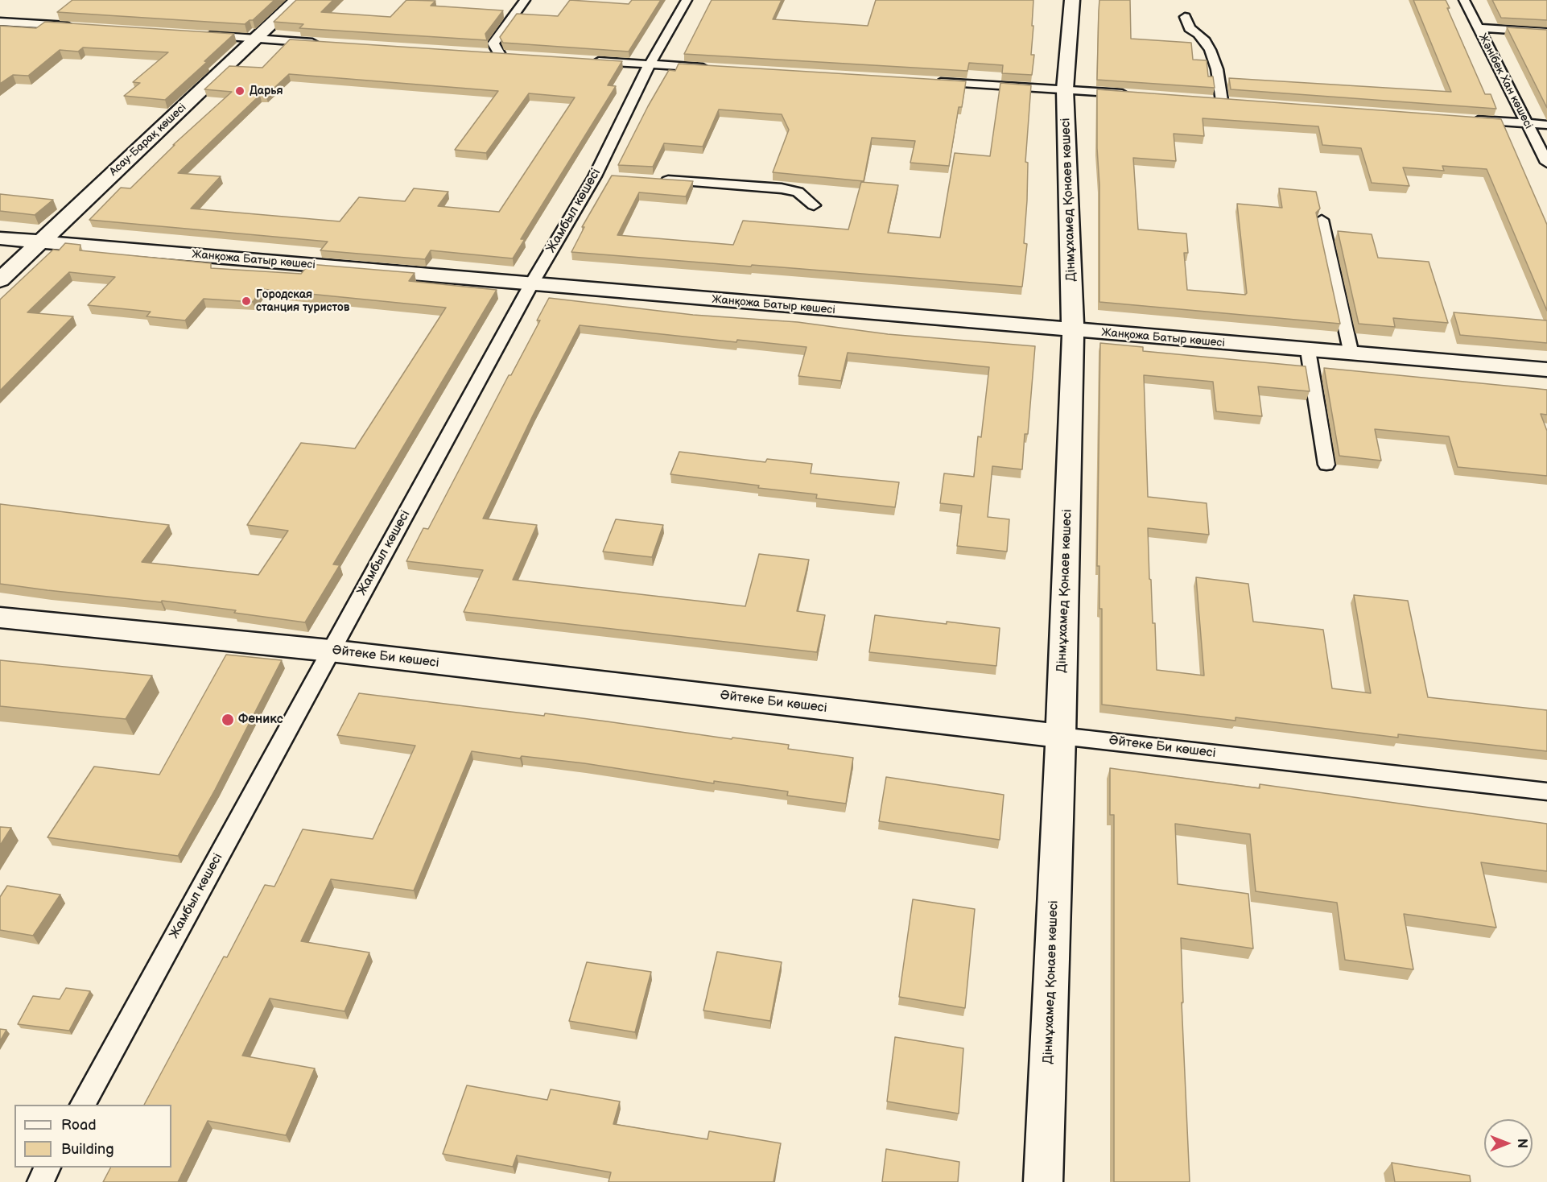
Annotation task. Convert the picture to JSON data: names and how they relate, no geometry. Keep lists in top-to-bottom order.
{
  "streets": {
    "street": [
      "Жәнібек Хан көшесі",
      "Асау-Барақ көшесі",
      "Дінмұхамед Қонаев көшесі",
      "Жамбыл көшесі",
      "Жанқожа Батыр көшесі",
      "Әйтеке Би көшесі"
    ]
  },
  "crossings": [
    ["Асау-Барақ көшесі", "Жанқожа Батыр көшесі"],
    ["Дінмұхамед Қонаев көшесі", "Жанқожа Батыр көшесі"],
    ["Дінмұхамед Қонаев көшесі", "Әйтеке Би көшесі"],
    ["Жамбыл көшесі", "Жанқожа Батыр көшесі"],
    ["Жамбыл көшесі", "Әйтеке Би көшесі"]
  ],
  "places": ["Дарья", "Городская станция туристов", "Феникс"],
  "legend": ["Road", "Building"],
  "north": "right"
}
